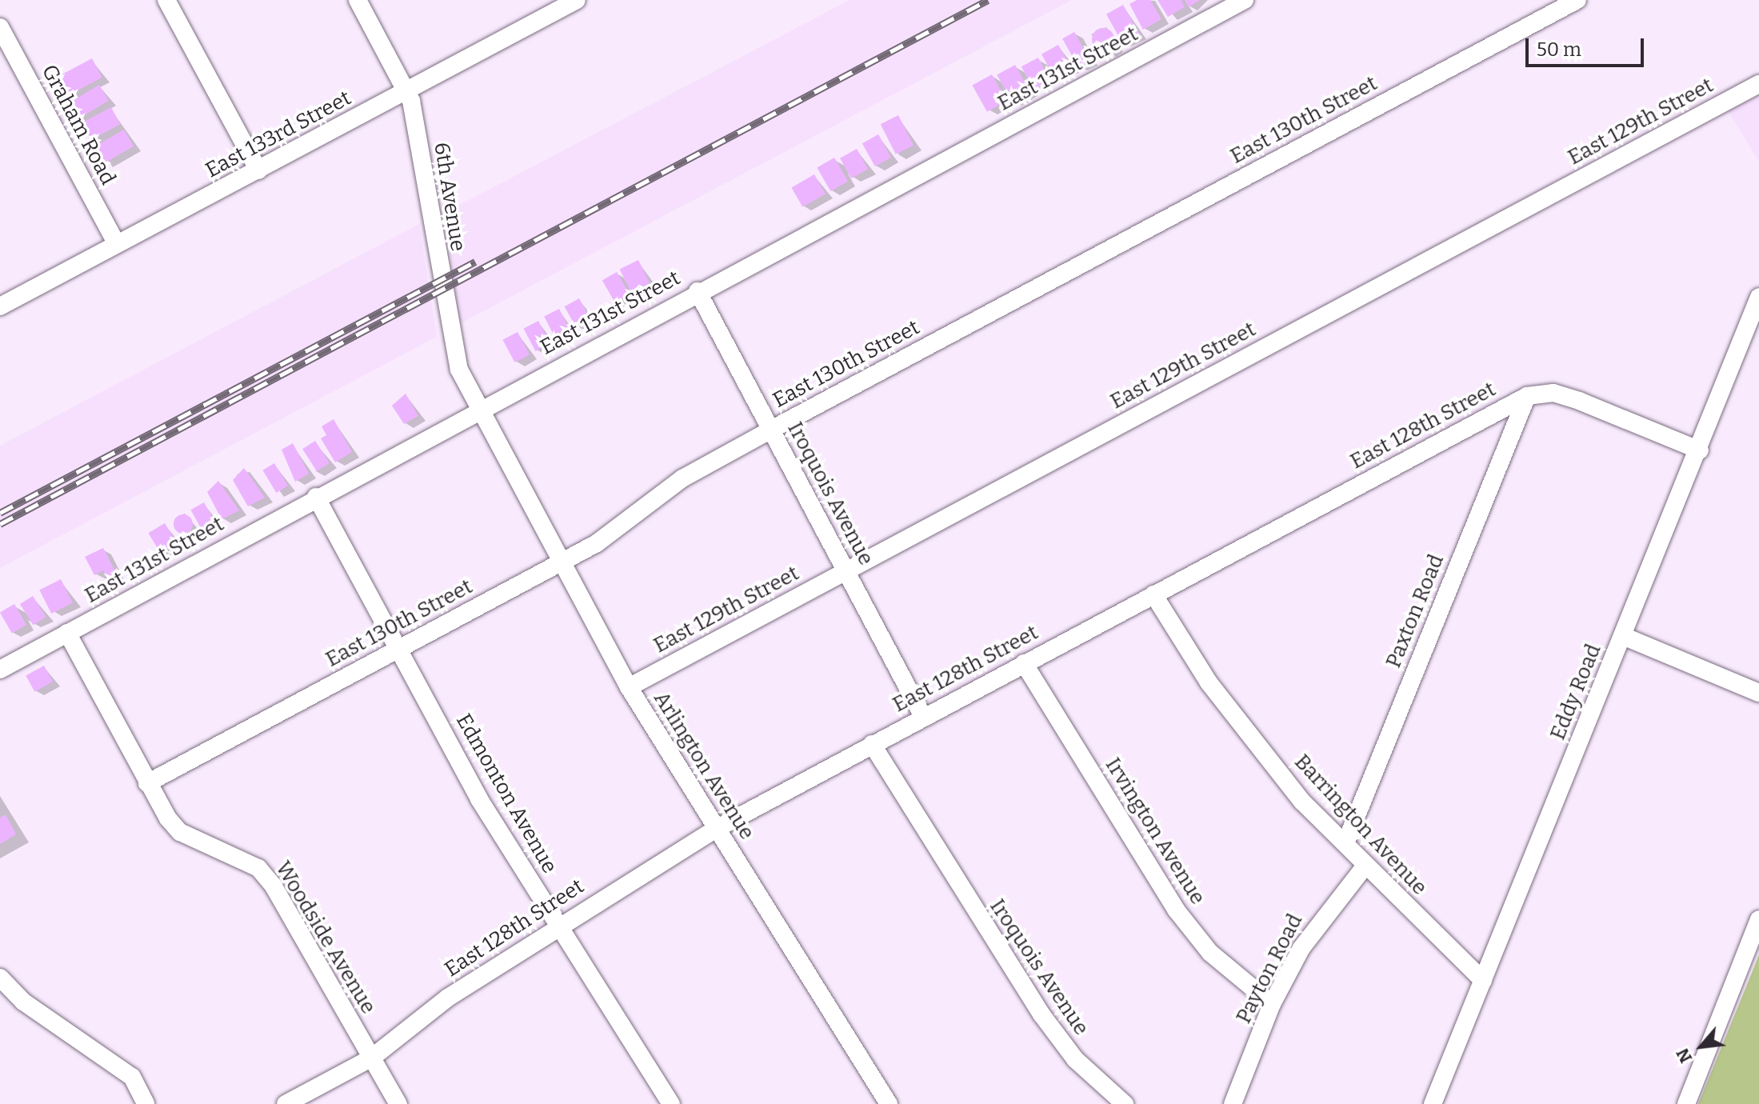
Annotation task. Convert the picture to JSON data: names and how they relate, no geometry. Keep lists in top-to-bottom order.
{
  "streets": {
    "street": [
      "East 131st Street",
      "East 130th Street",
      "East 129th Street",
      "Graham Road",
      "East 133rd Street",
      "6th Avenue",
      "East 128th Street",
      "Iroquois Avenue",
      "Paxton Road",
      "Eddy Road",
      "Arlington Avenue",
      "Edmonton Avenue",
      "Barrington Avenue",
      "Irvington Avenue",
      "Woodside Avenue",
      "Payton Road"
    ]
  },
  "crossings": [
    ["East 131st Street", "6th Avenue"],
    ["East 131st Street", "Iroquois Avenue"],
    ["East 131st Street", "Arlington Avenue"],
    ["East 131st Street", "Edmonton Avenue"],
    ["East 131st Street", "Woodside Avenue"],
    ["East 130th Street", "Iroquois Avenue"],
    ["East 130th Street", "Arlington Avenue"],
    ["East 130th Street", "Edmonton Avenue"],
    ["East 130th Street", "Woodside Avenue"],
    ["East 129th Street", "Iroquois Avenue"],
    ["East 129th Street", "Arlington Avenue"],
    ["Graham Road", "East 133rd Street"],
    ["East 133rd Street", "6th Avenue"],
    ["6th Avenue", "Arlington Avenue"],
    ["East 128th Street", "Iroquois Avenue"],
    ["East 128th Street", "Paxton Road"],
    ["East 128th Street", "Eddy Road"],
    ["East 128th Street", "Arlington Avenue"],
    ["East 128th Street", "Edmonton Avenue"],
    ["East 128th Street", "Barrington Avenue"],
    ["East 128th Street", "Irvington Avenue"],
    ["East 128th Street", "Woodside Avenue"],
    ["Paxton Road", "Barrington Avenue"],
    ["Eddy Road", "Barrington Avenue"],
    ["Barrington Avenue", "Payton Road"],
    ["Irvington Avenue", "Payton Road"]
  ],
  "scale_bar": "50 m",
  "north": "bottom left"
}
